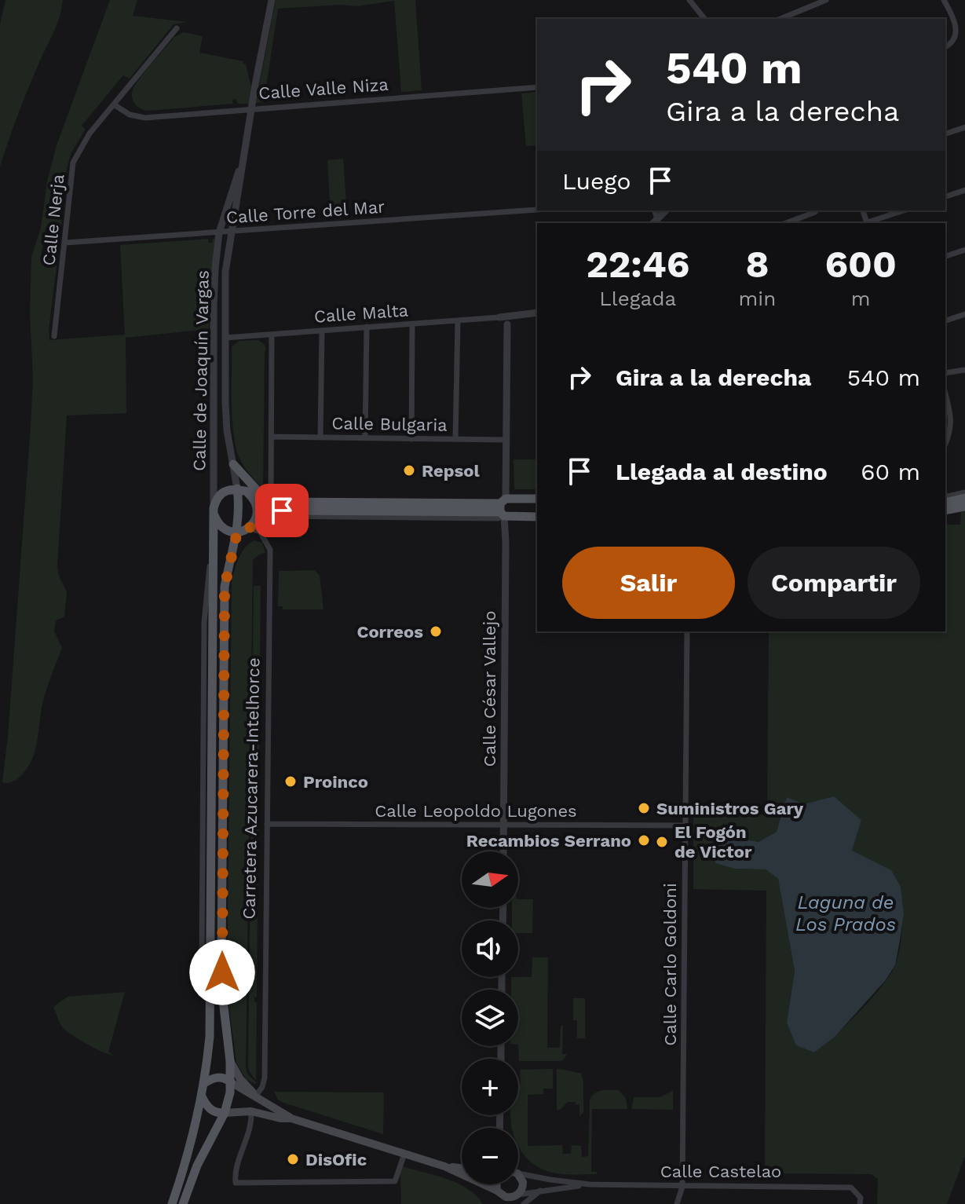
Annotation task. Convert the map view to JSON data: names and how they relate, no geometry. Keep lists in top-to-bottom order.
{
  "streets": {
    "main road": ["Carretera Azucarera-Intelhorce"],
    "street": [
      "Calle Valle Niza",
      "Calle Torre del Mar",
      "Calle Nerja",
      "Calle Malta",
      "Calle de Joaquín Vargas",
      "Calle Bulgaria",
      "Calle César Vallejo",
      "Calle Leopoldo Lugones",
      "Calle Carlo Goldoni",
      "Calle Castelao"
    ]
  },
  "crossings": [
    ["Calle Valle Niza", "Calle Nerja"],
    ["Calle Torre del Mar", "Calle Nerja"],
    ["Calle Torre del Mar", "Calle de Joaquín Vargas"],
    ["Calle Malta", "Calle de Joaquín Vargas"],
    ["Calle de Joaquín Vargas", "Carretera Azucarera-Intelhorce"],
    ["Calle Bulgaria", "Calle César Vallejo"],
    ["Calle César Vallejo", "Calle Leopoldo Lugones"],
    ["Carretera Azucarera-Intelhorce", "Calle Leopoldo Lugones"],
    ["Calle Leopoldo Lugones", "Calle Carlo Goldoni"],
    ["Calle Carlo Goldoni", "Calle Castelao"]
  ],
  "water": ["Laguna de Los Prados"],
  "places": [
    "Repsol",
    "Correos",
    "Proinco",
    "Suministros Gary",
    "Recambios Serrano",
    "El Fogón de Victor",
    "DisOfic"
  ],
  "north": "right",
  "page": {
    "turn": ["540 m", "Gira a la derecha"],
    "then": "Luego",
    "eta": [
      "22:46",
      "Llegada",
      "8",
      "min",
      "600",
      "m"
    ],
    "list": [
      {
        "name": "Gira a la derecha",
        "value": "540 m"
      },
      {
        "name": "Llegada al destino",
        "value": "60 m"
      }
    ],
    "buttons": ["Salir", "Compartir"],
    "map_buttons": ["+", "−"]
  }
}
